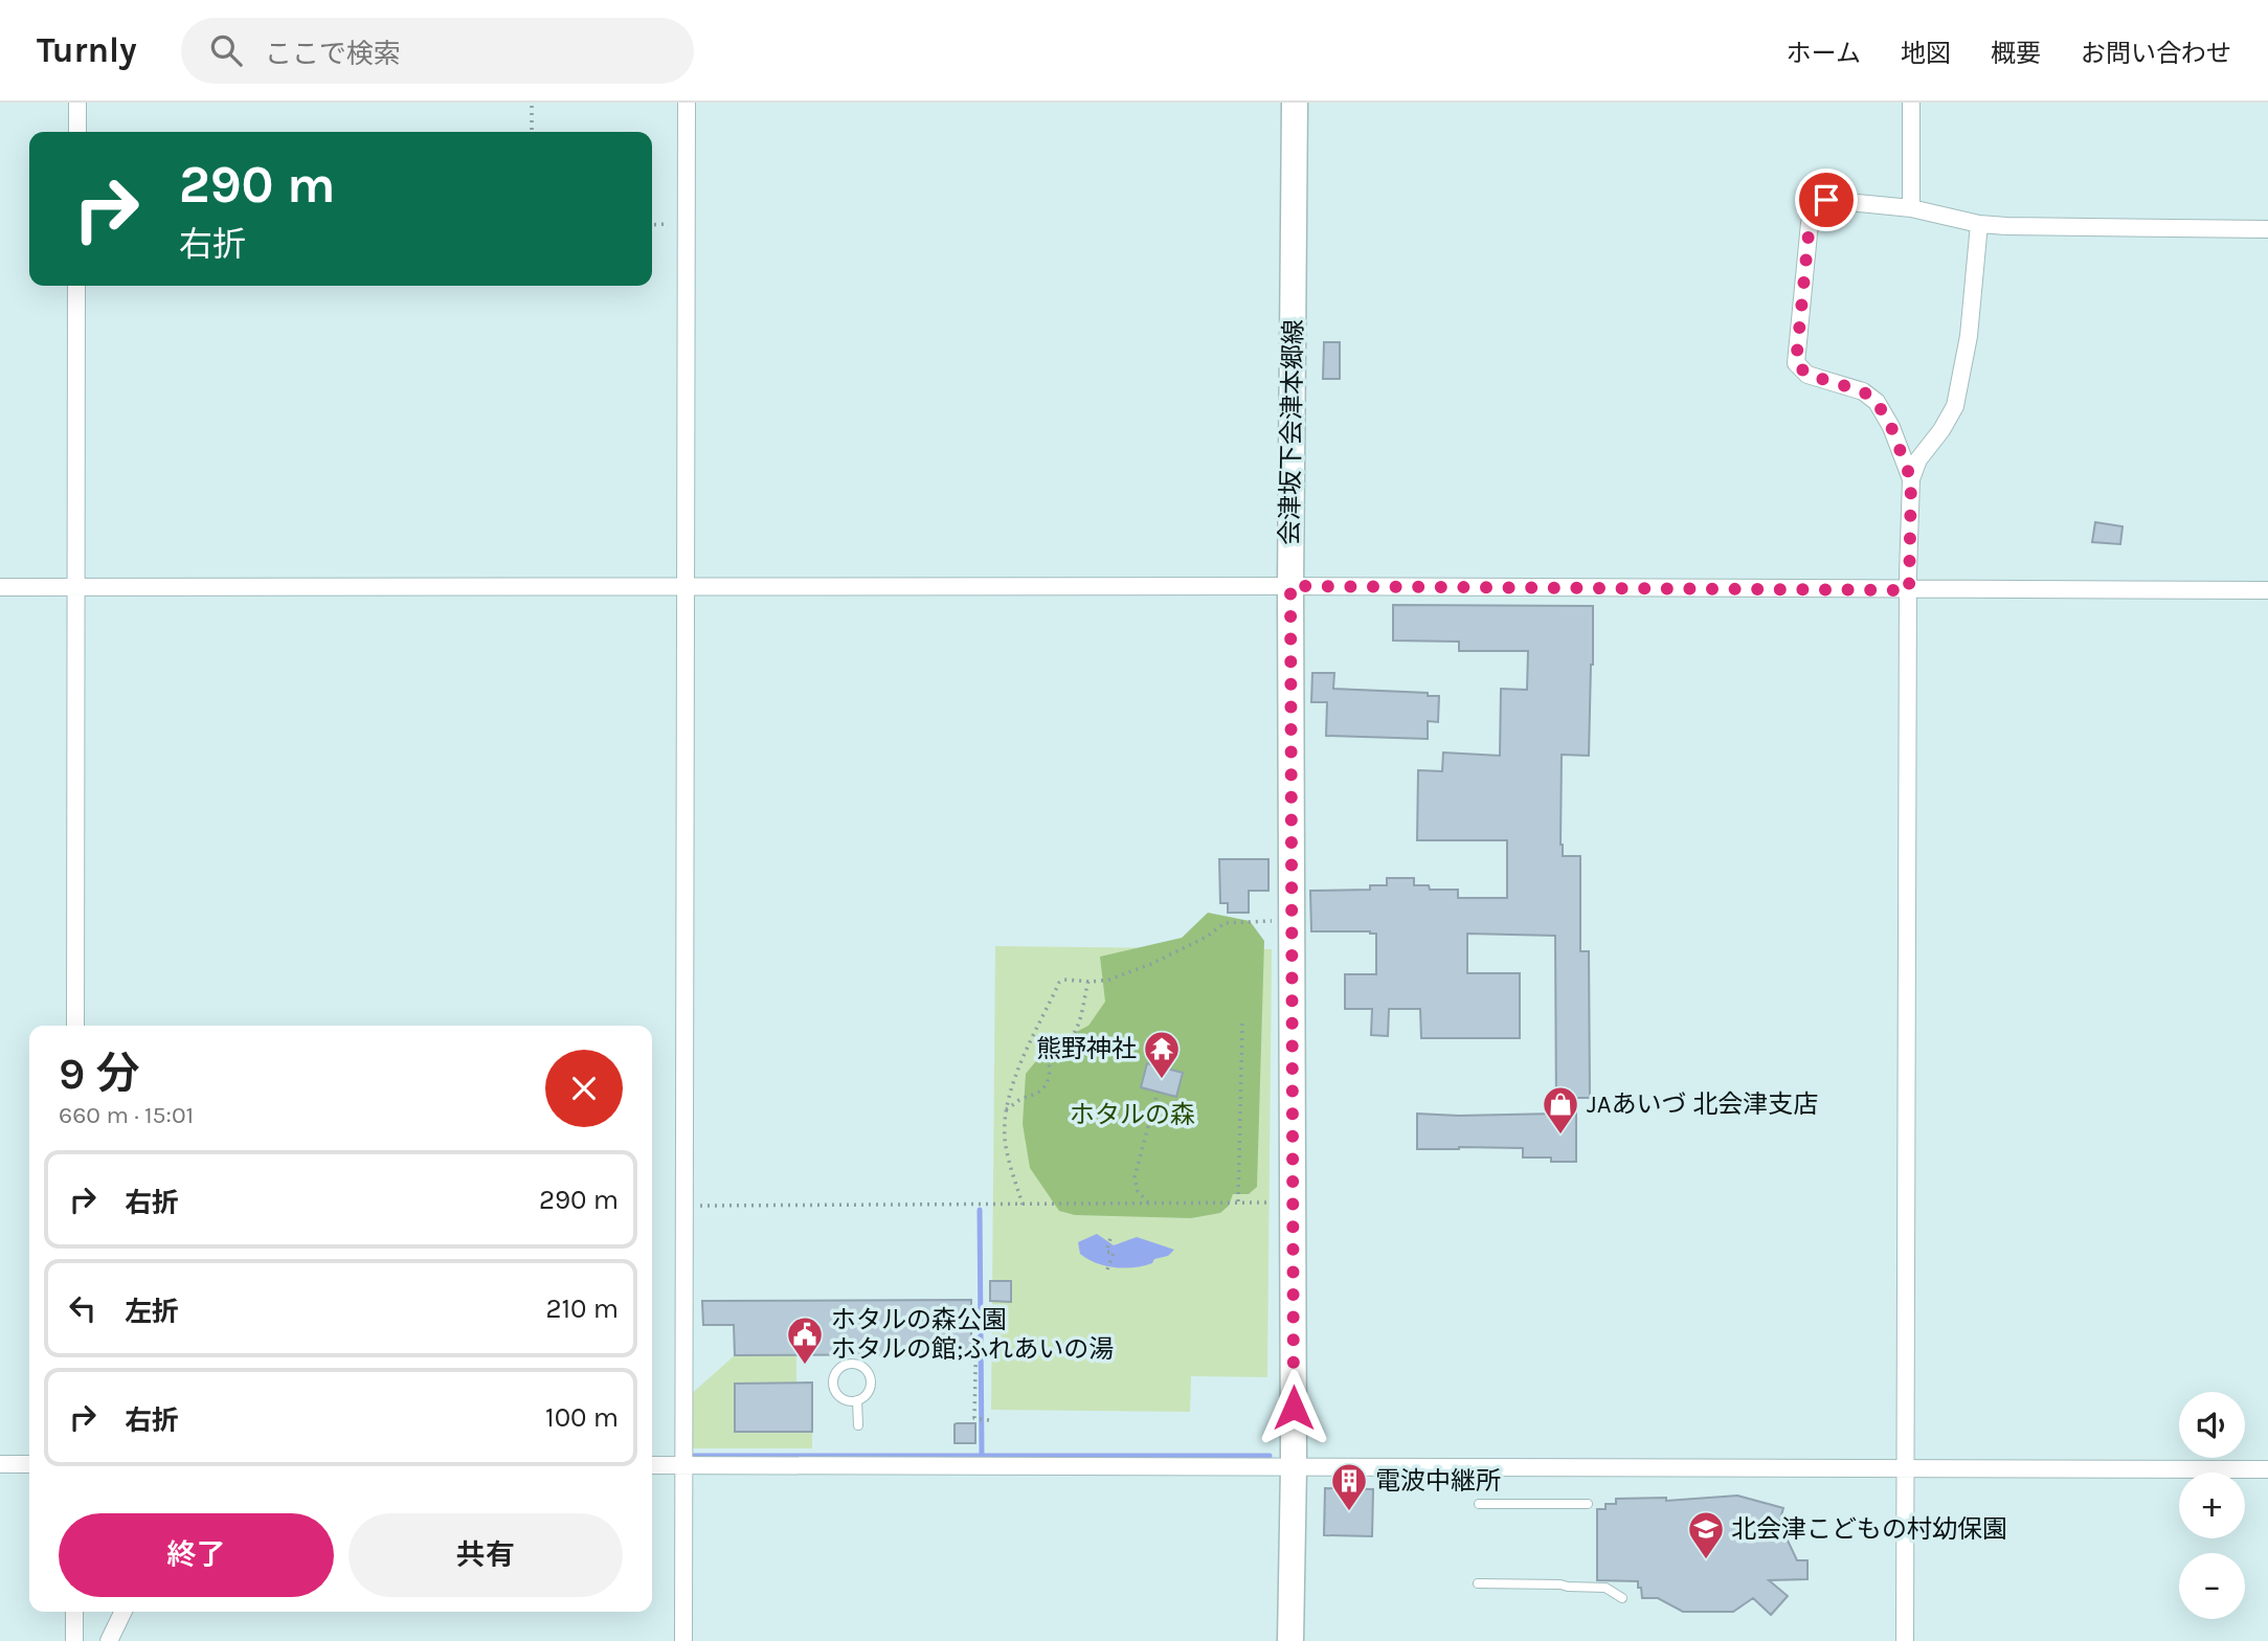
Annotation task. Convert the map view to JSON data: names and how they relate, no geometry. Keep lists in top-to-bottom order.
{
  "streets": {
    "main road": ["会津坂下会津本郷線"]
  },
  "parks": ["ホタルの森"],
  "places": {
    "temple": ["熊野神社"],
    "shop": ["JAあいづ 北会津支店"],
    "public building": ["ホタルの森公園 ホタルの館;ふれあいの湯"],
    "building": ["電波中継所"],
    "school or university": ["北会津こどもの村幼保園"]
  },
  "page": {
    "header": "Turnly",
    "search": "ここで検索",
    "nav": [
      "ホーム",
      "地図",
      "概要",
      "お問い合わせ"
    ],
    "turn": ["290 m", "右折"],
    "heading": ["9 分", "660 m · 15:01"],
    "list": [
      {
        "name": "右折",
        "value": "290 m"
      },
      {
        "name": "左折",
        "value": "210 m"
      },
      {
        "name": "右折",
        "value": "100 m"
      }
    ],
    "map_buttons": ["+", "−"],
    "buttons": ["終了", "共有"]
  }
}
